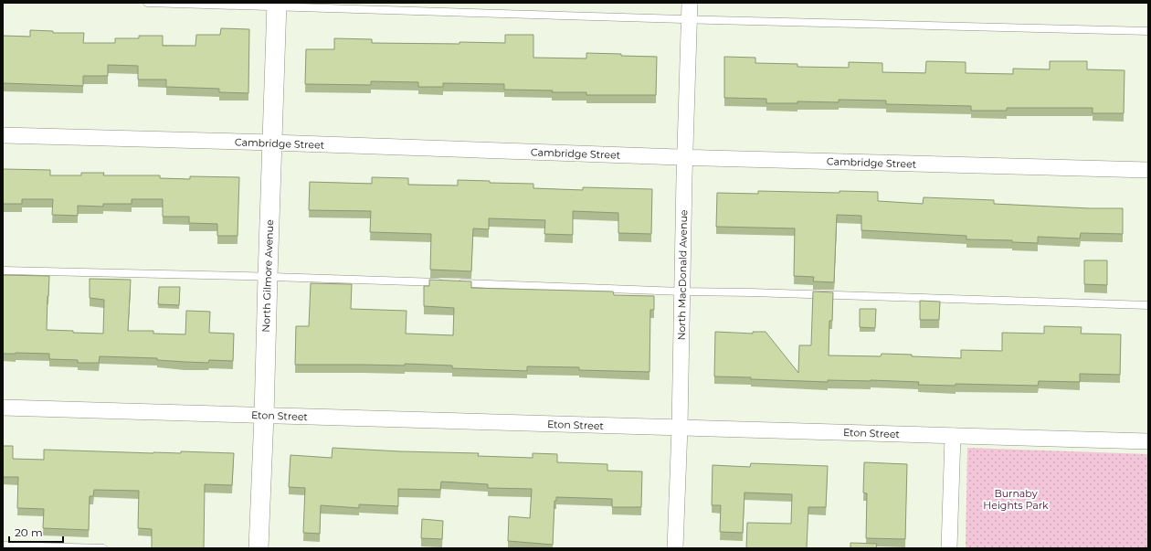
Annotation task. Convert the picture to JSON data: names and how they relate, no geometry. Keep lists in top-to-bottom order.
{
  "streets": {
    "street": [
      "Cambridge Street",
      "North MacDonald Avenue",
      "North Gilmore Avenue",
      "Eton Street"
    ]
  },
  "crossings": [
    ["Cambridge Street", "North MacDonald Avenue"],
    ["Cambridge Street", "North Gilmore Avenue"],
    ["North MacDonald Avenue", "Eton Street"],
    ["North Gilmore Avenue", "Eton Street"]
  ],
  "parks": ["Burnaby Heights Park"],
  "scale_bar": "20 m"
}
